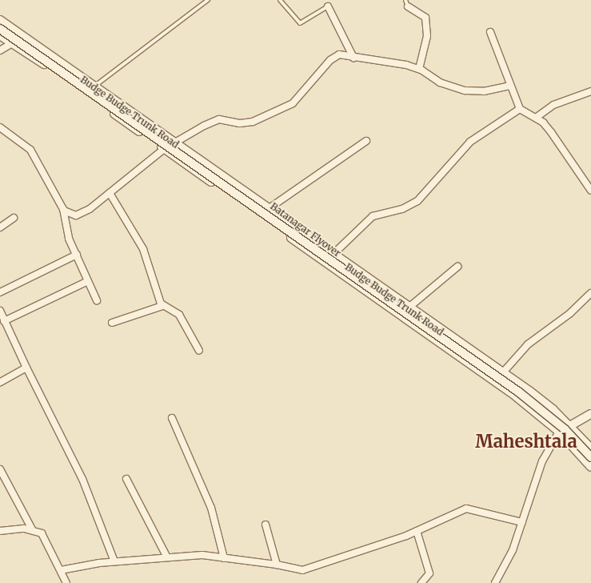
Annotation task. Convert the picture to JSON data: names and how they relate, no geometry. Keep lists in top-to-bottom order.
{
  "streets": {
    "street": ["Budge Budge Trunk Road", "Batanagar Flyover"]
  },
  "districts": ["Maheshtala"]
}
